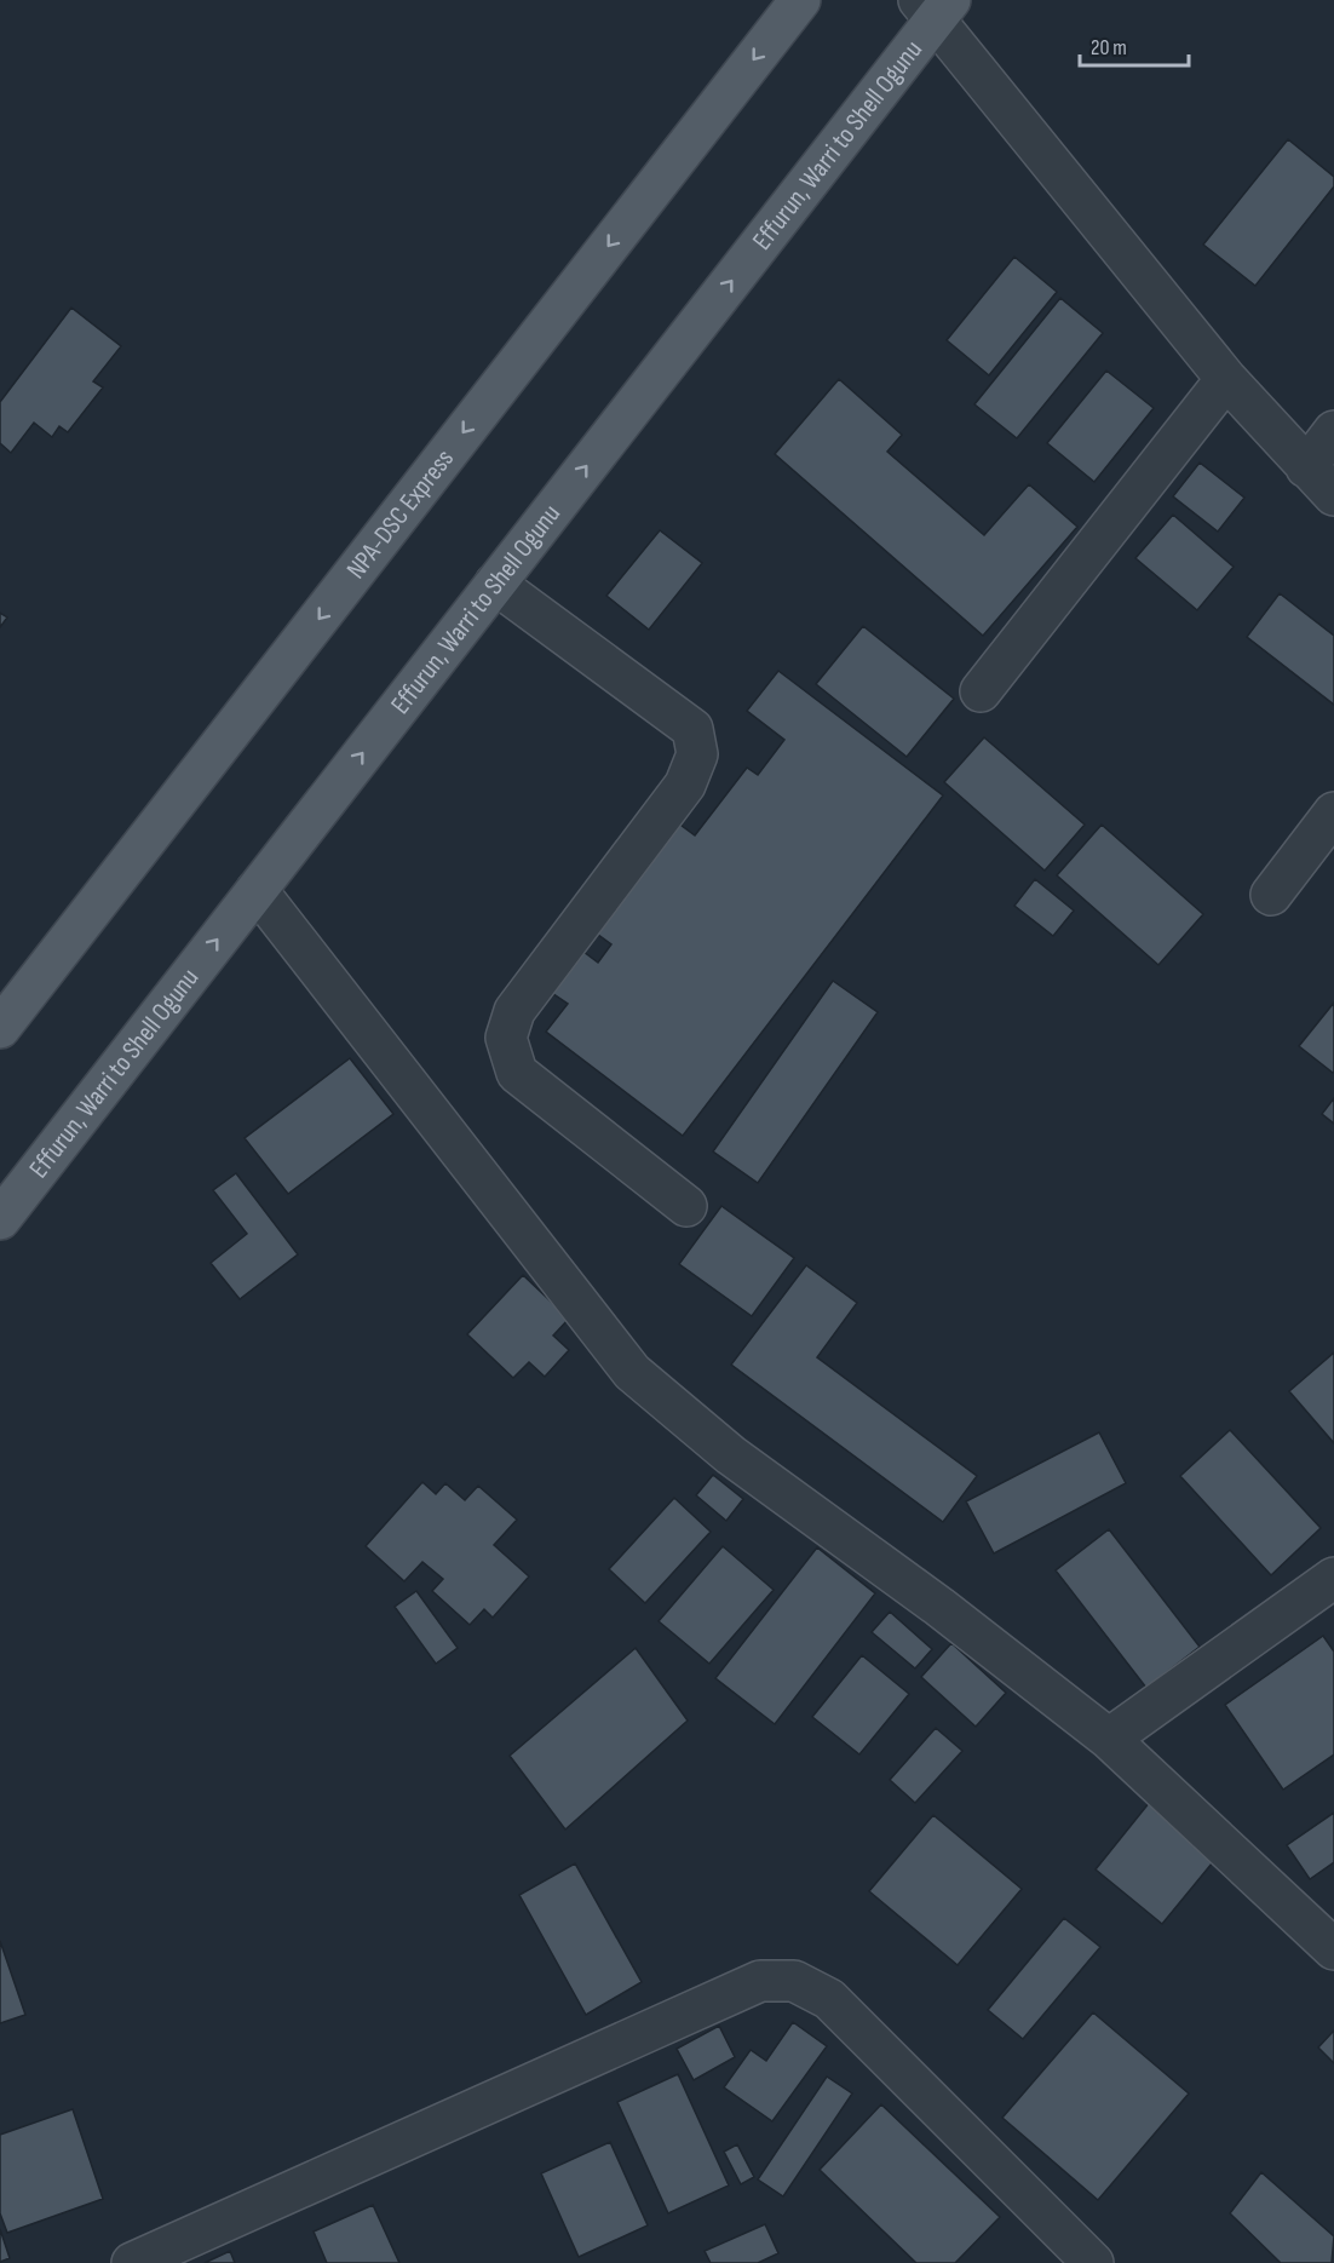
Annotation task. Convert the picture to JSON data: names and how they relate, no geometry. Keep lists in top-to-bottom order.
{
  "streets": {
    "main road": ["Effurun, Warri to Shell Ogunu", "NPA-DSC Express"]
  },
  "one_way": ["Effurun, Warri to Shell Ogunu", "NPA-DSC Express"],
  "scale_bar": "20 m"
}
